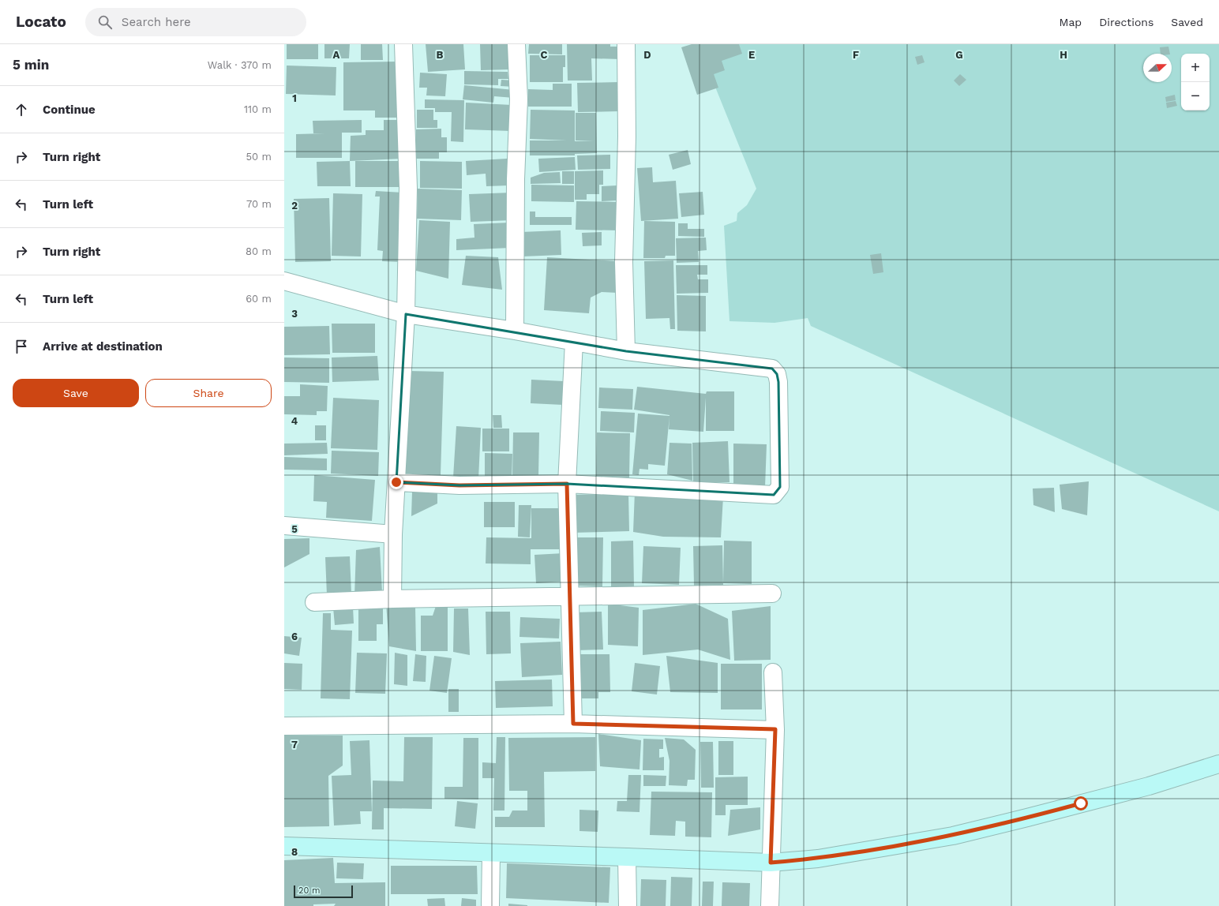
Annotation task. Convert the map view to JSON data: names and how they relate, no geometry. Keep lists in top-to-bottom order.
{
  "scale_bar": "20 m",
  "north": "right",
  "page": {
    "header": "Locato",
    "search": "Search here",
    "nav": ["Map", "Directions", "Saved"],
    "heading": ["5 min", "Walk · 370 m"],
    "map_buttons": ["+", "−"],
    "list": [
      ["Continue", "110 m"],
      ["Turn right", "50 m"],
      ["Turn left", "70 m"],
      ["Turn right", "80 m"],
      ["Turn left", "60 m"],
      "Arrive at destination"
    ],
    "buttons": ["Save", "Share"],
    "scale": "20 m"
  },
  "grid": {
    "columns": [
      "A",
      "B",
      "C",
      "D",
      "E",
      "F",
      "G",
      "H"
    ],
    "rows": [
      "1",
      "2",
      "3",
      "4",
      "5",
      "6",
      "7",
      "8"
    ]
  }
}
